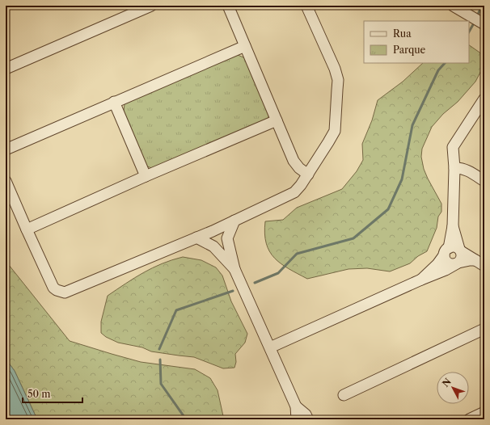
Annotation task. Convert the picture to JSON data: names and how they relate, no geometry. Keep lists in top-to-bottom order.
{
  "legend": ["Rua", "Parque"],
  "scale_bar": "50 m",
  "north": "top left"
}
